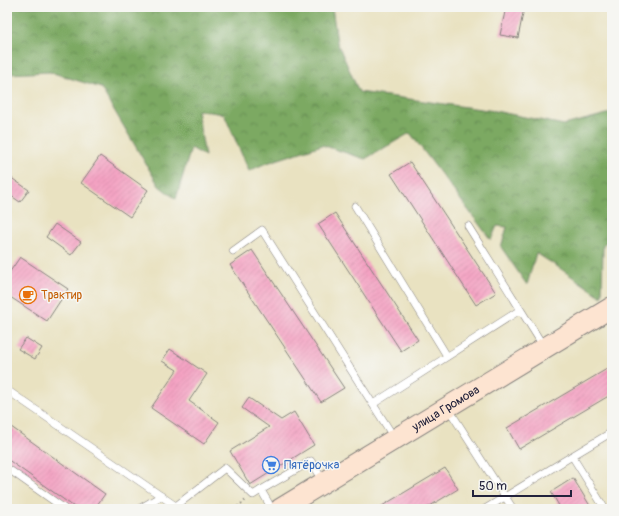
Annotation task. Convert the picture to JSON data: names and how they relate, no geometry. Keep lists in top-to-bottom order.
{
  "streets": {
    "street": ["улица Громова"]
  },
  "places": {
    "cafe": ["Трактир"],
    "supermarket": ["Пятёрочка"]
  },
  "scale_bar": "50 m"
}
